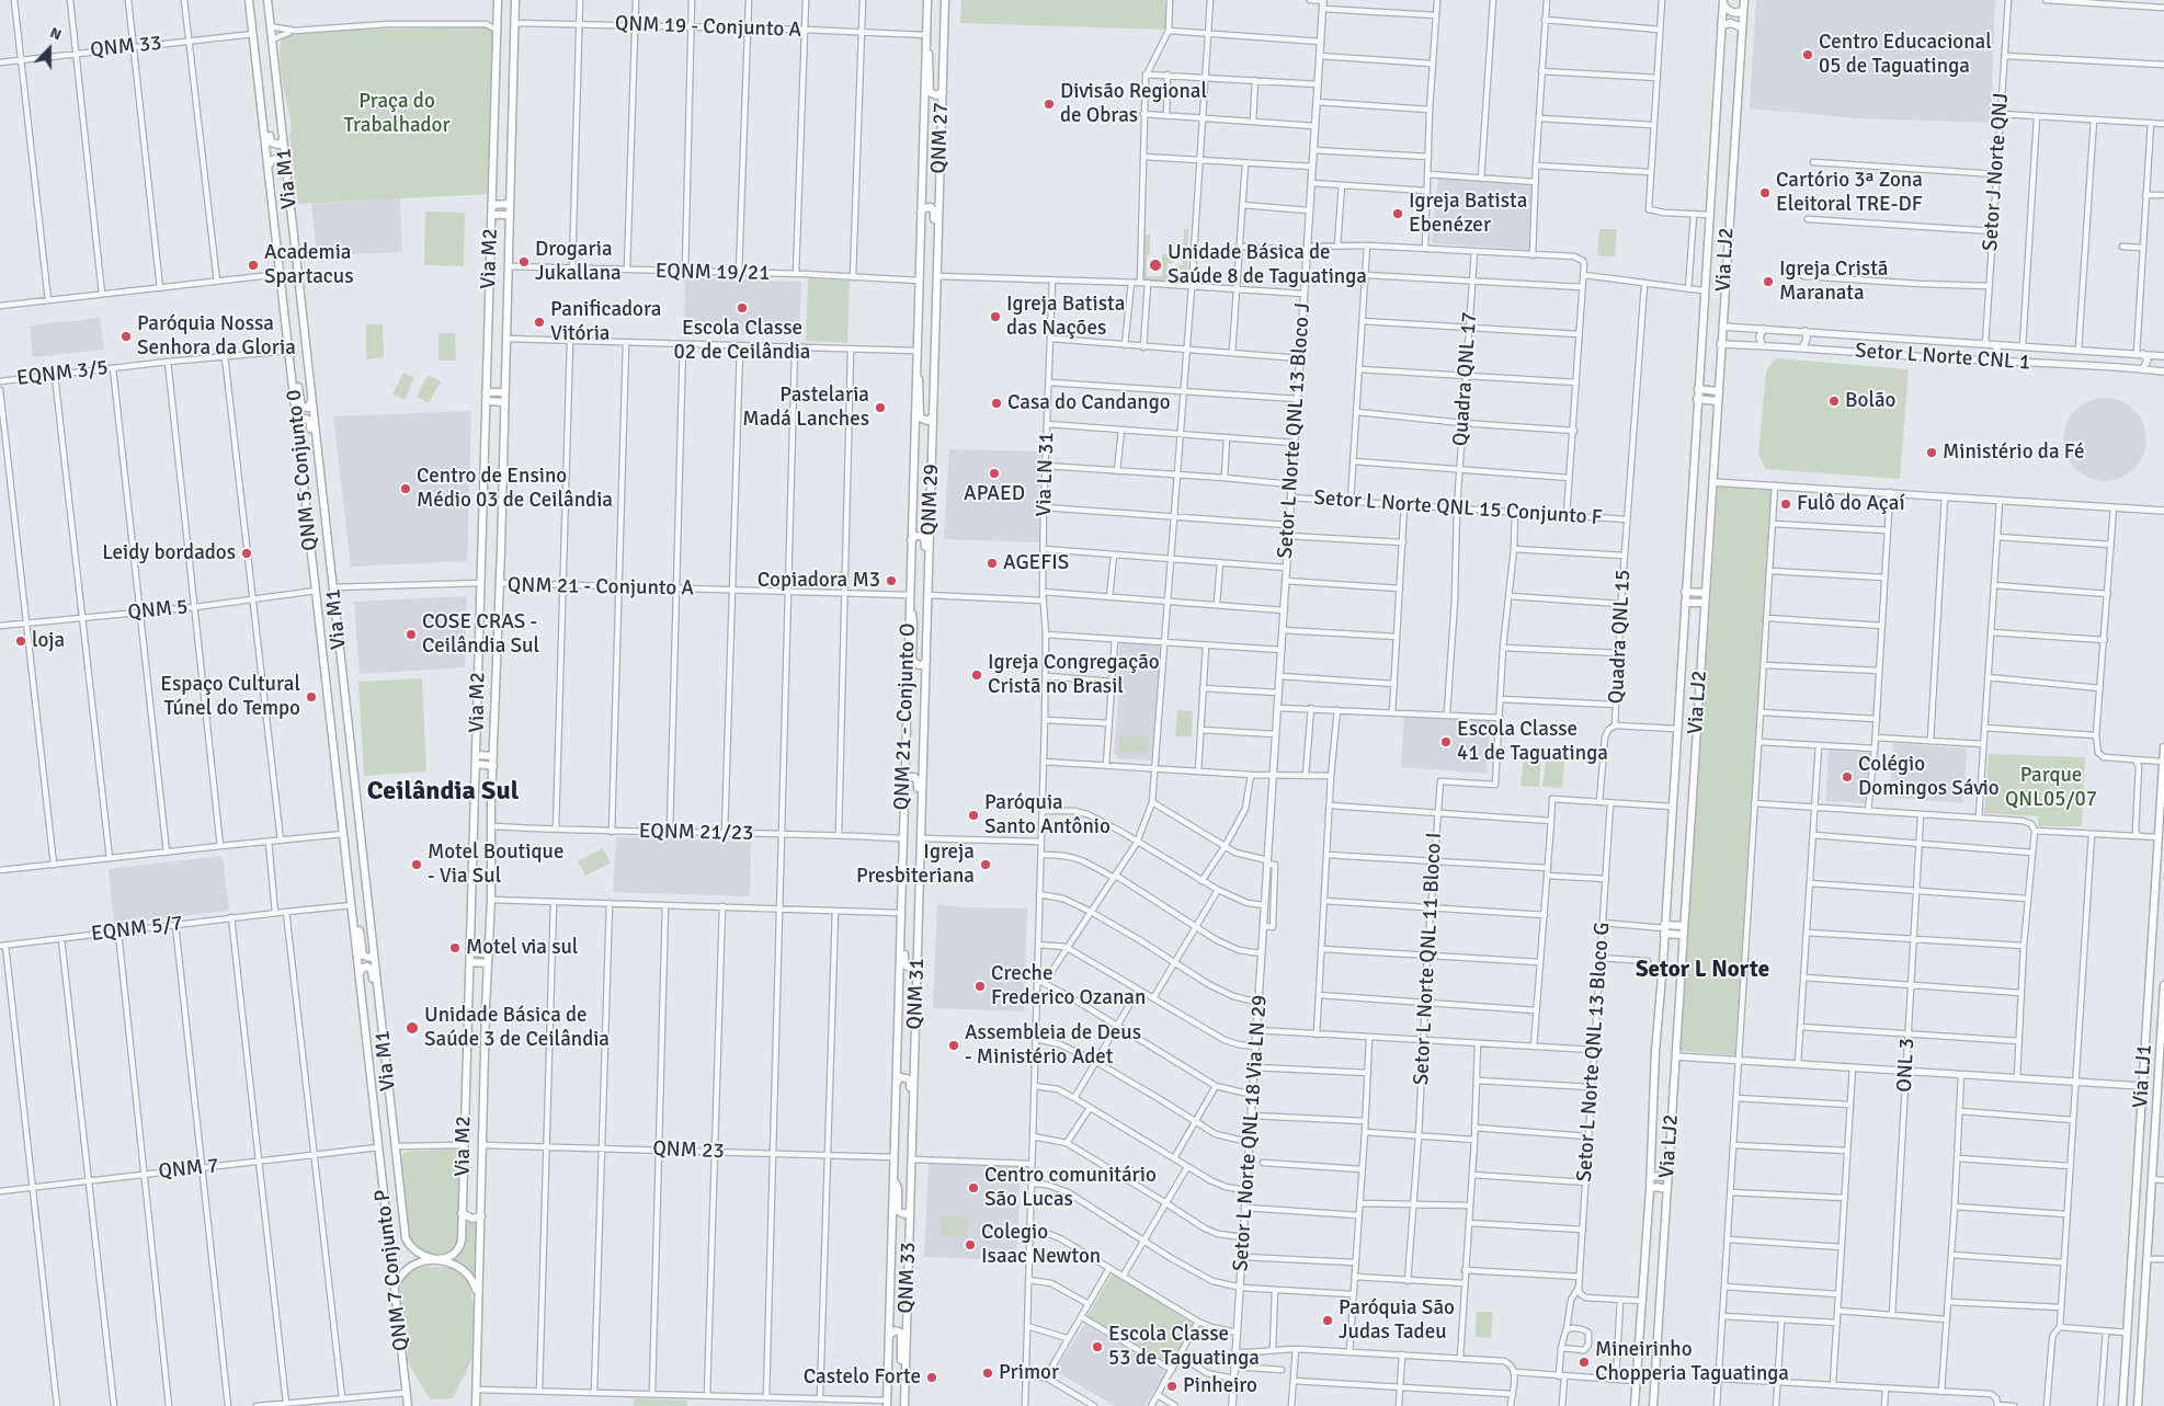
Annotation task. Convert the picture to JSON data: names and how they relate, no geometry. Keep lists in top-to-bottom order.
{
  "streets": {
    "main road": [
      "QNM 33",
      "QNM 27",
      "Via M1",
      "Via M2",
      "Via LJ2",
      "QNM 5 Conjunto 0",
      "QNM 29",
      "QNM 21 - Conjunto A",
      "QNM 21 - Conjunto O",
      "QNM 31",
      "Via LJ1",
      "QNM 7 Conjunto P"
    ],
    "street": [
      "QNM 19 - Conjunto A",
      "Setor J Norte QNJ",
      "EQNM 19/21",
      "Setor L Norte CNL 1",
      "EQNM 3/5",
      "Quadra QNL 17",
      "Setor L Norte QNL 13 Bloco J",
      "Via LN 31",
      "Setor L Norte QNL 15 Conjunto F",
      "QNM 5",
      "Quadra QNL 15",
      "EQNM 21/23",
      "EQNM 5/7",
      "Setor L Norte QNL 11 Bloco I",
      "Setor L Norte QNL 13 Bloco G",
      "ONL 3",
      "Setor L Norte QNL 18 Via LN 29",
      "QNM 23",
      "QNM 7"
    ]
  },
  "crossings": [
    ["QNM 19 - Conjunto A", "Via M2"],
    ["QNM 33", "QNM 31"],
    ["QNM 27", "QNM 29"],
    ["Via M1", "Via M2"],
    ["Via M2", "EQNM 19/21"],
    ["Via M2", "QNM 21 - Conjunto A"],
    ["Via LJ2", "Setor L Norte CNL 1"],
    ["Via LJ2", "Quadra QNL 15"],
    ["EQNM 3/5", "QNM 5 Conjunto 0"],
    ["Quadra QNL 17", "Setor L Norte QNL 15 Conjunto F"],
    ["Setor L Norte QNL 13 Bloco J", "Setor L Norte QNL 15 Conjunto F"],
    ["Setor L Norte QNL 13 Bloco J", "Setor L Norte QNL 18 Via LN 29"],
    ["QNM 5 Conjunto 0", "QNM 5"],
    ["QNM 29", "QNM 31"],
    ["Setor L Norte QNL 15 Conjunto F", "Quadra QNL 15"],
    ["QNM 21 - Conjunto A", "QNM 21 - Conjunto O"],
    ["QNM 21 - Conjunto A", "EQNM 21/23"],
    ["QNM 21 - Conjunto O", "EQNM 21/23"],
    ["EQNM 5/7", "QNM 7 Conjunto P"],
    ["QNM 7", "QNM 7 Conjunto P"]
  ],
  "districts": ["Ceilândia Sul", "Setor L Norte"],
  "parks": ["Praça do Trabalhador", "Parque QNL05/07"],
  "places": [
    "Centro Educacional 05 de Taguatinga",
    "Divisão Regional de Obras",
    "Cartório 3ª Zona Eleitoral TRE-DF",
    "Igreja Batista Ebenézer",
    "Drogaria Jukallana",
    "Academia Spartacus",
    "Unidade Básica de Saúde 8 de Taguatinga",
    "Igreja Cristã Maranata",
    "Escola Classe 02 de Ceilândia",
    "Igreja Batista das Nações",
    "Panificadora Vitória",
    "Paróquia Nossa Senhora da Gloria",
    "Bolão",
    "Casa do Candango",
    "Pastelaria Madá Lanches",
    "Ministério da Fé",
    "APAED",
    "Centro de Ensino Médio 03 de Ceilândia",
    "Fulô do Açaí",
    "Leidy bordados",
    "AGEFIS",
    "Copiadora M3",
    "COSE CRAS - Ceilândia Sul",
    "loja",
    "Igreja Congregação Cristã no Brasil",
    "Espaço Cultural Túnel do Tempo",
    "Escola Classe 41 de Taguatinga",
    "Colégio Domingos Sávio",
    "Paróquia Santo Antônio",
    "Motel Boutique - Via Sul",
    "Igreja Presbiteriana",
    "Motel via sul",
    "Creche Frederico Ozanan",
    "Unidade Básica de Saúde 3 de Ceilândia",
    "Assembleia de Deus - Ministério Adet",
    "Centro comunitário São Lucas",
    "Colegio Isaac Newton",
    "Paróquia São Judas Tadeu",
    "Escola Classe 53 de Taguatinga",
    "Mineirinho Chopperia Taguatinga",
    "Primor",
    "Castelo Forte",
    "Pinheiro"
  ],
  "north": "top"
}
